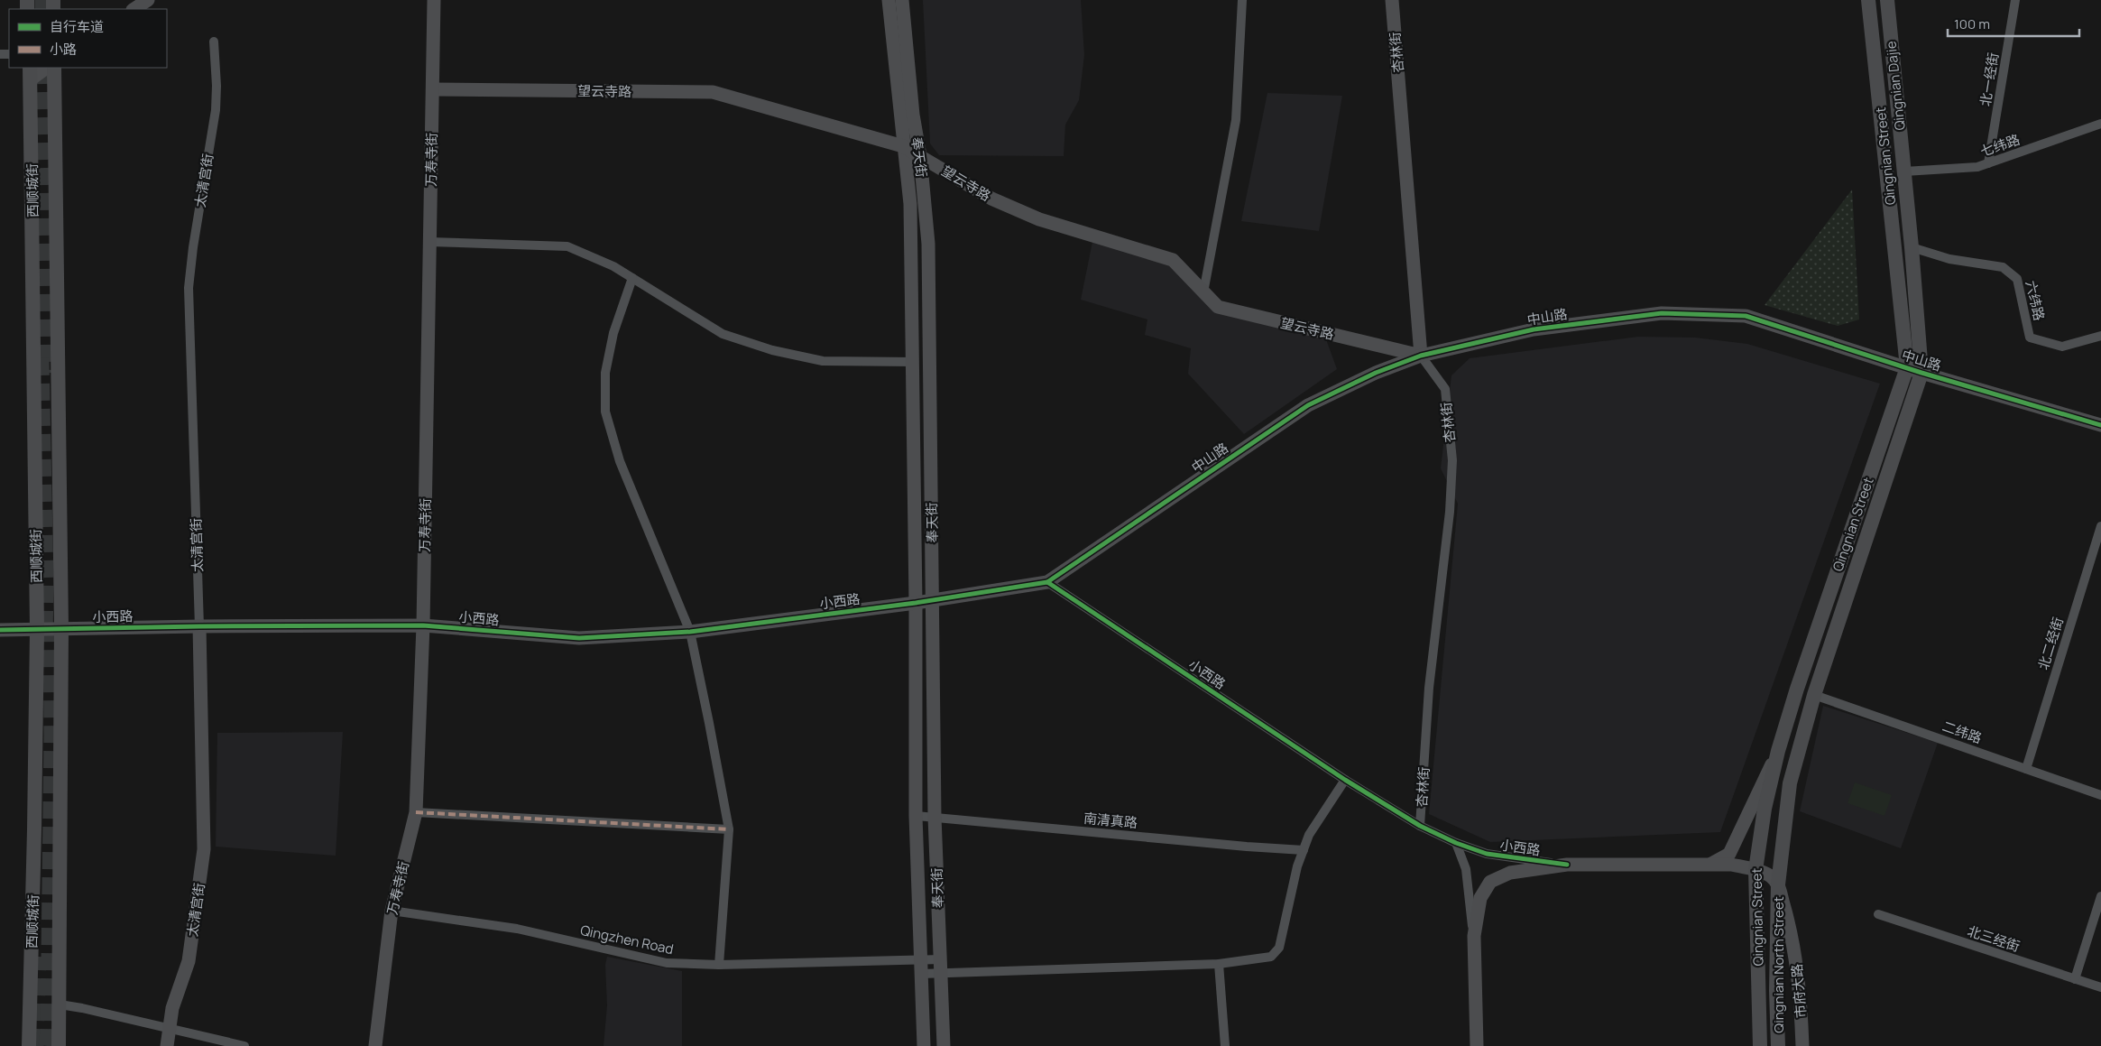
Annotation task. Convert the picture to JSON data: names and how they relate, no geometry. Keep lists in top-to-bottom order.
{
  "streets": {
    "main road": [
      "Qingnian Dajie",
      "Qingnian Street",
      "西顺城街",
      "Qingnian North Street"
    ],
    "street": [
      "杏林街",
      "北一经街",
      "望云寺路",
      "七纬路",
      "奉天街",
      "万寿寺街",
      "太清宫街",
      "六纬路",
      "中山路",
      "小西路",
      "北二经街",
      "二纬路",
      "南清真路",
      "北三经街",
      "Qingzhen Road",
      "市府大路"
    ]
  },
  "crossings": [
    ["杏林街", "望云寺路"],
    ["杏林街", "中山路"],
    ["杏林街", "小西路"],
    ["北一经街", "七纬路"],
    ["Qingnian Dajie", "七纬路"],
    ["Qingnian Dajie", "Qingnian Street"],
    ["望云寺路", "奉天街"],
    ["望云寺路", "万寿寺街"],
    ["望云寺路", "中山路"],
    ["七纬路", "Qingnian Street"],
    ["Qingnian Street", "六纬路"],
    ["Qingnian Street", "中山路"],
    ["Qingnian Street", "二纬路"],
    ["Qingnian Street", "Qingnian North Street"],
    ["Qingnian Street", "市府大路"],
    ["奉天街", "小西路"],
    ["奉天街", "南清真路"],
    ["奉天街", "Qingzhen Road"],
    ["万寿寺街", "小西路"],
    ["万寿寺街", "Qingzhen Road"],
    ["太清宫街", "小西路"],
    ["西顺城街", "小西路"],
    ["中山路", "小西路"],
    ["北二经街", "二纬路"],
    ["Qingnian North Street", "市府大路"]
  ],
  "legend": ["自行车道", "小路"],
  "scale_bar": "100 m"
}
